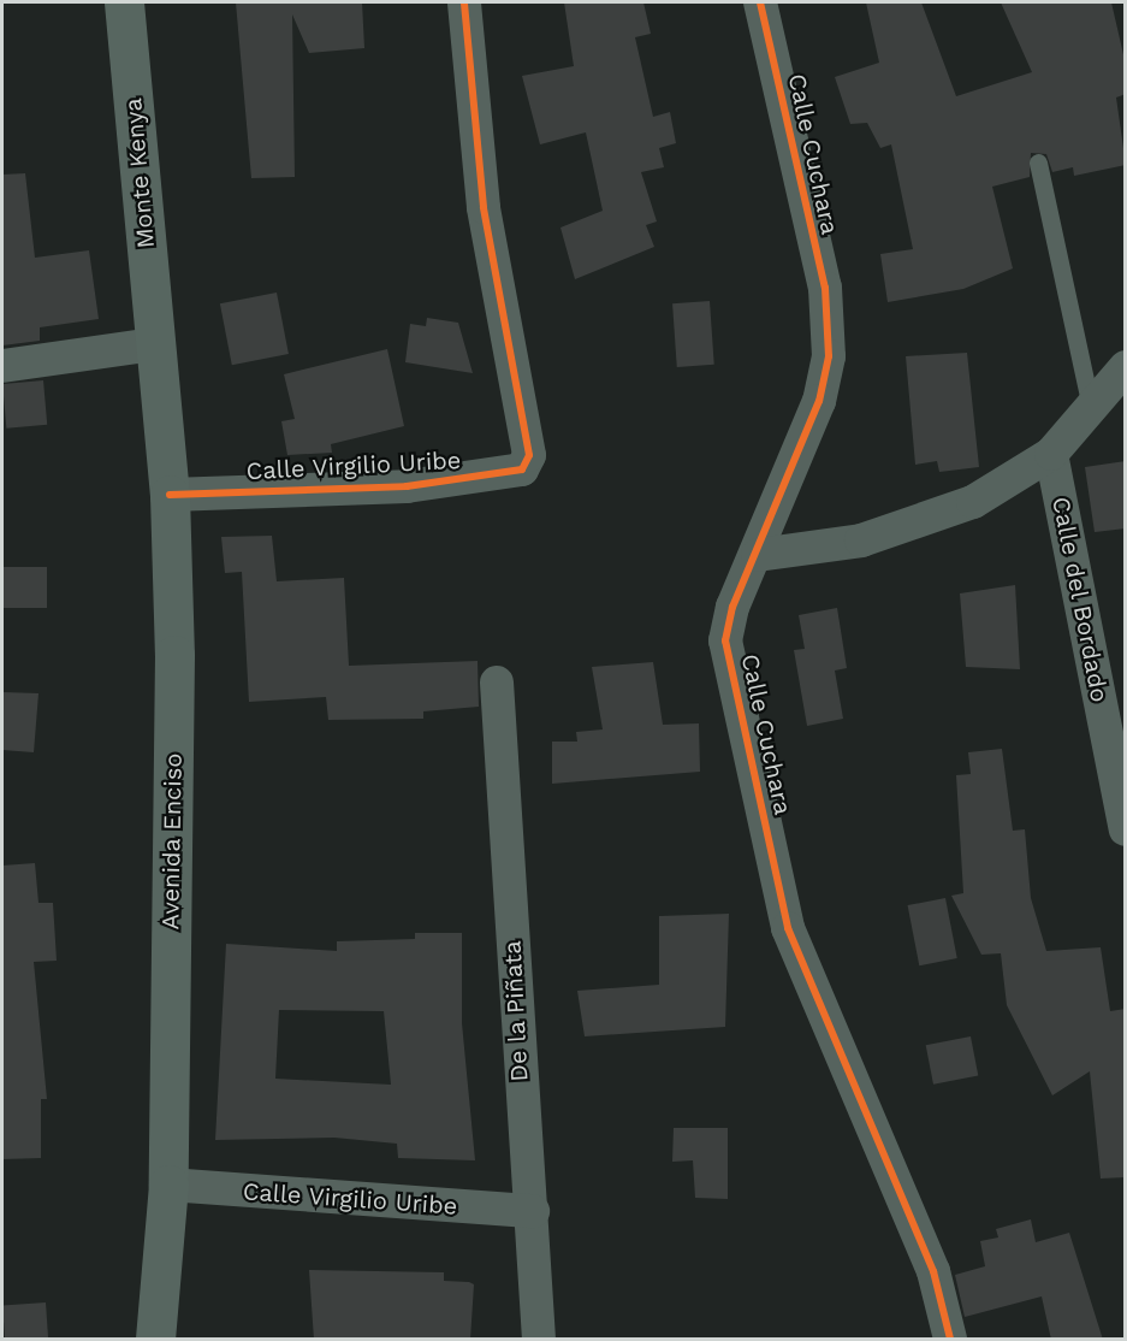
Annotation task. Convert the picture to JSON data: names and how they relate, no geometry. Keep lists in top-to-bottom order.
{
  "streets": {
    "main road": ["Monte Kenya", "Avenida Enciso"],
    "street": [
      "Calle Cuchara",
      "Calle Virgilio Uribe",
      "Calle del Bordado",
      "De la Piñata"
    ]
  },
  "crossings": [
    ["Monte Kenya", "Avenida Enciso"],
    ["Calle Virgilio Uribe", "Avenida Enciso"],
    ["Calle Virgilio Uribe", "De la Piñata"]
  ]
}
